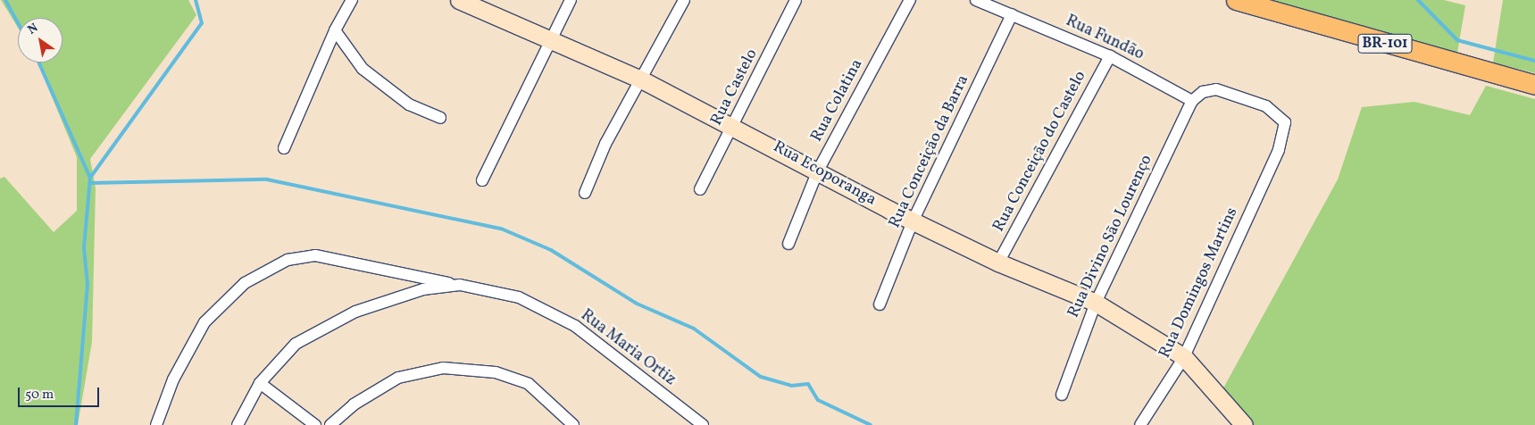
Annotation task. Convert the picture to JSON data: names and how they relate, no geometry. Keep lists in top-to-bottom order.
{
  "streets": {
    "main road": ["BR-101"],
    "street": [
      "Rua Fundão",
      "Rua Castelo",
      "Rua Colatina",
      "Rua Conceição da Barra",
      "Rua Conceição do Castelo",
      "Rua Ecoporanga",
      "Rua Divino São Lourenço",
      "Rua Domingos Martins",
      "Rua Maria Ortiz"
    ]
  },
  "crossings": [
    ["Rua Fundão", "Rua Conceição da Barra"],
    ["Rua Fundão", "Rua Conceição do Castelo"],
    ["Rua Fundão", "Rua Divino São Lourenço"],
    ["Rua Fundão", "Rua Domingos Martins"],
    ["Rua Castelo", "Rua Ecoporanga"],
    ["Rua Colatina", "Rua Ecoporanga"],
    ["Rua Conceição da Barra", "Rua Ecoporanga"],
    ["Rua Conceição do Castelo", "Rua Ecoporanga"],
    ["Rua Ecoporanga", "Rua Divino São Lourenço"],
    ["Rua Ecoporanga", "Rua Domingos Martins"],
    ["Rua Divino São Lourenço", "Rua Domingos Martins"]
  ],
  "scale_bar": "50 m",
  "north": "top left"
}
